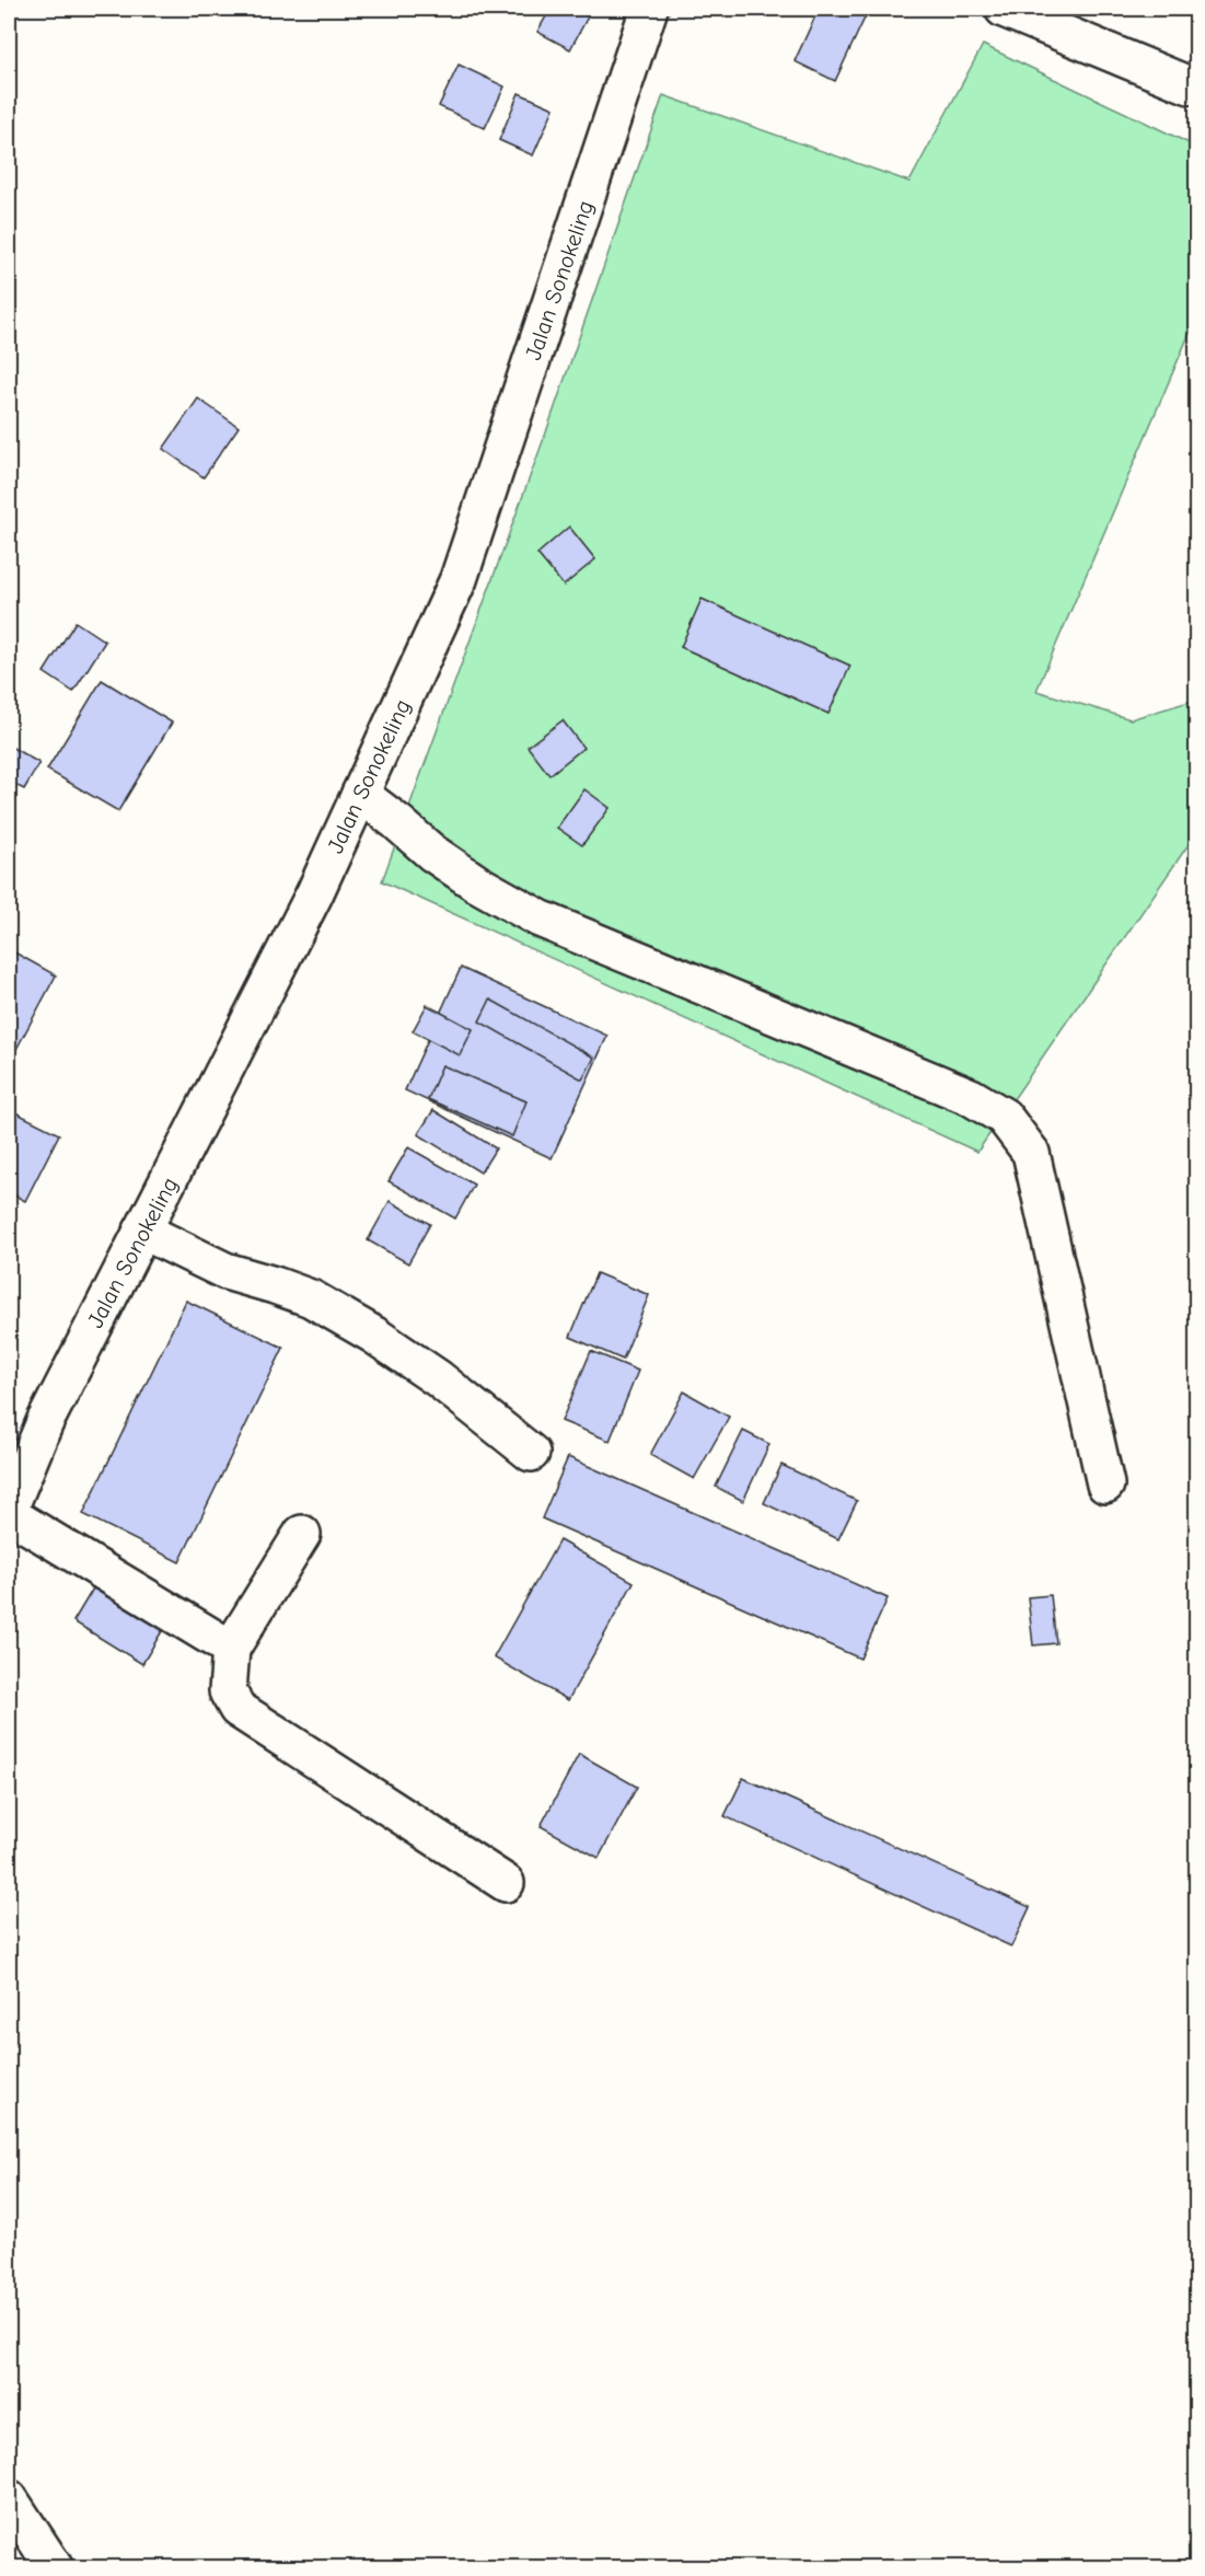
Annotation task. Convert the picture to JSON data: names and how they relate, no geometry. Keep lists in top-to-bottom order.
{
  "streets": {
    "street": ["Jalan Sonokeling"]
  }
}
